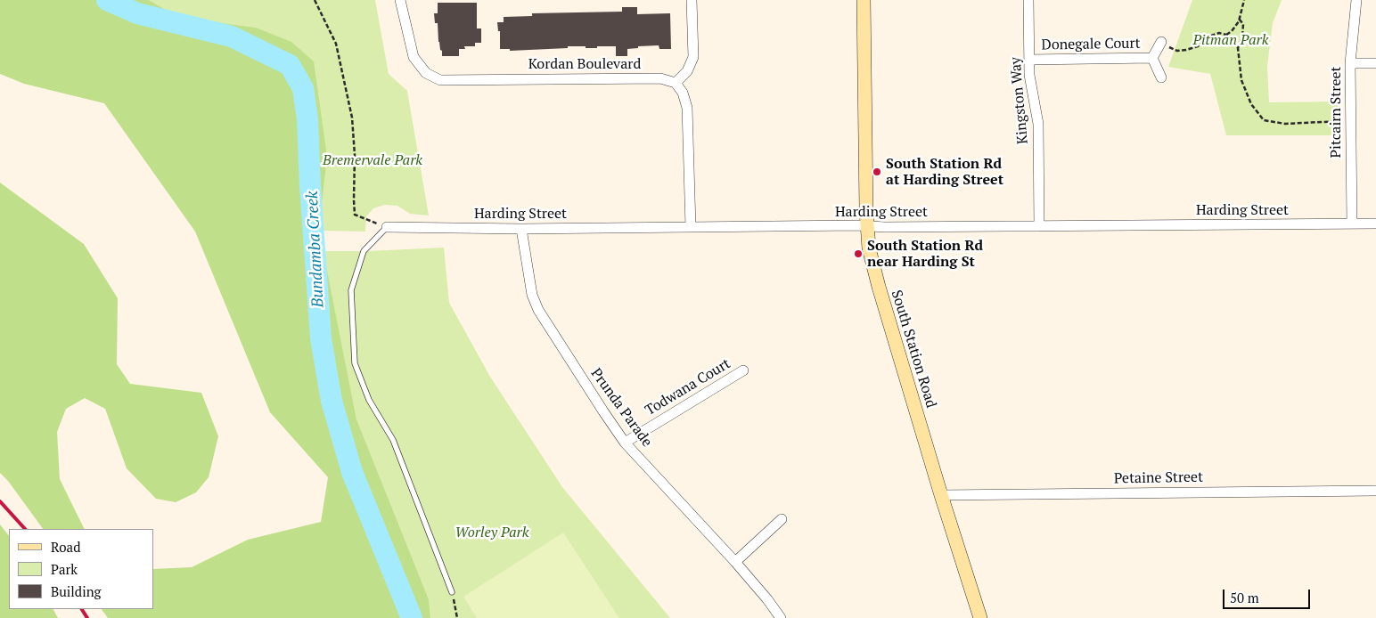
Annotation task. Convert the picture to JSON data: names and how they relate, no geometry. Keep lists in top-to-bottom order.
{
  "streets": {
    "main road": ["South Station Road"],
    "street": [
      "Donegale Court",
      "Kordan Boulevard",
      "Kingston Way",
      "Pitcairn Street",
      "Harding Street",
      "Todwana Court",
      "Prunda Parade",
      "Petaine Street"
    ]
  },
  "crossings": [
    ["Donegale Court", "Kingston Way"],
    ["Kingston Way", "Harding Street"],
    ["Pitcairn Street", "Harding Street"],
    ["Harding Street", "South Station Road"],
    ["Harding Street", "Prunda Parade"],
    ["South Station Road", "Petaine Street"],
    ["Todwana Court", "Prunda Parade"]
  ],
  "water": ["Bundamba Creek"],
  "parks": ["Pitman Park", "Bremervale Park", "Worley Park"],
  "places": ["South Station Rd at Harding Street", "South Station Rd near Harding St"],
  "legend": ["Road", "Park", "Building"],
  "scale_bar": "50 m"
}
